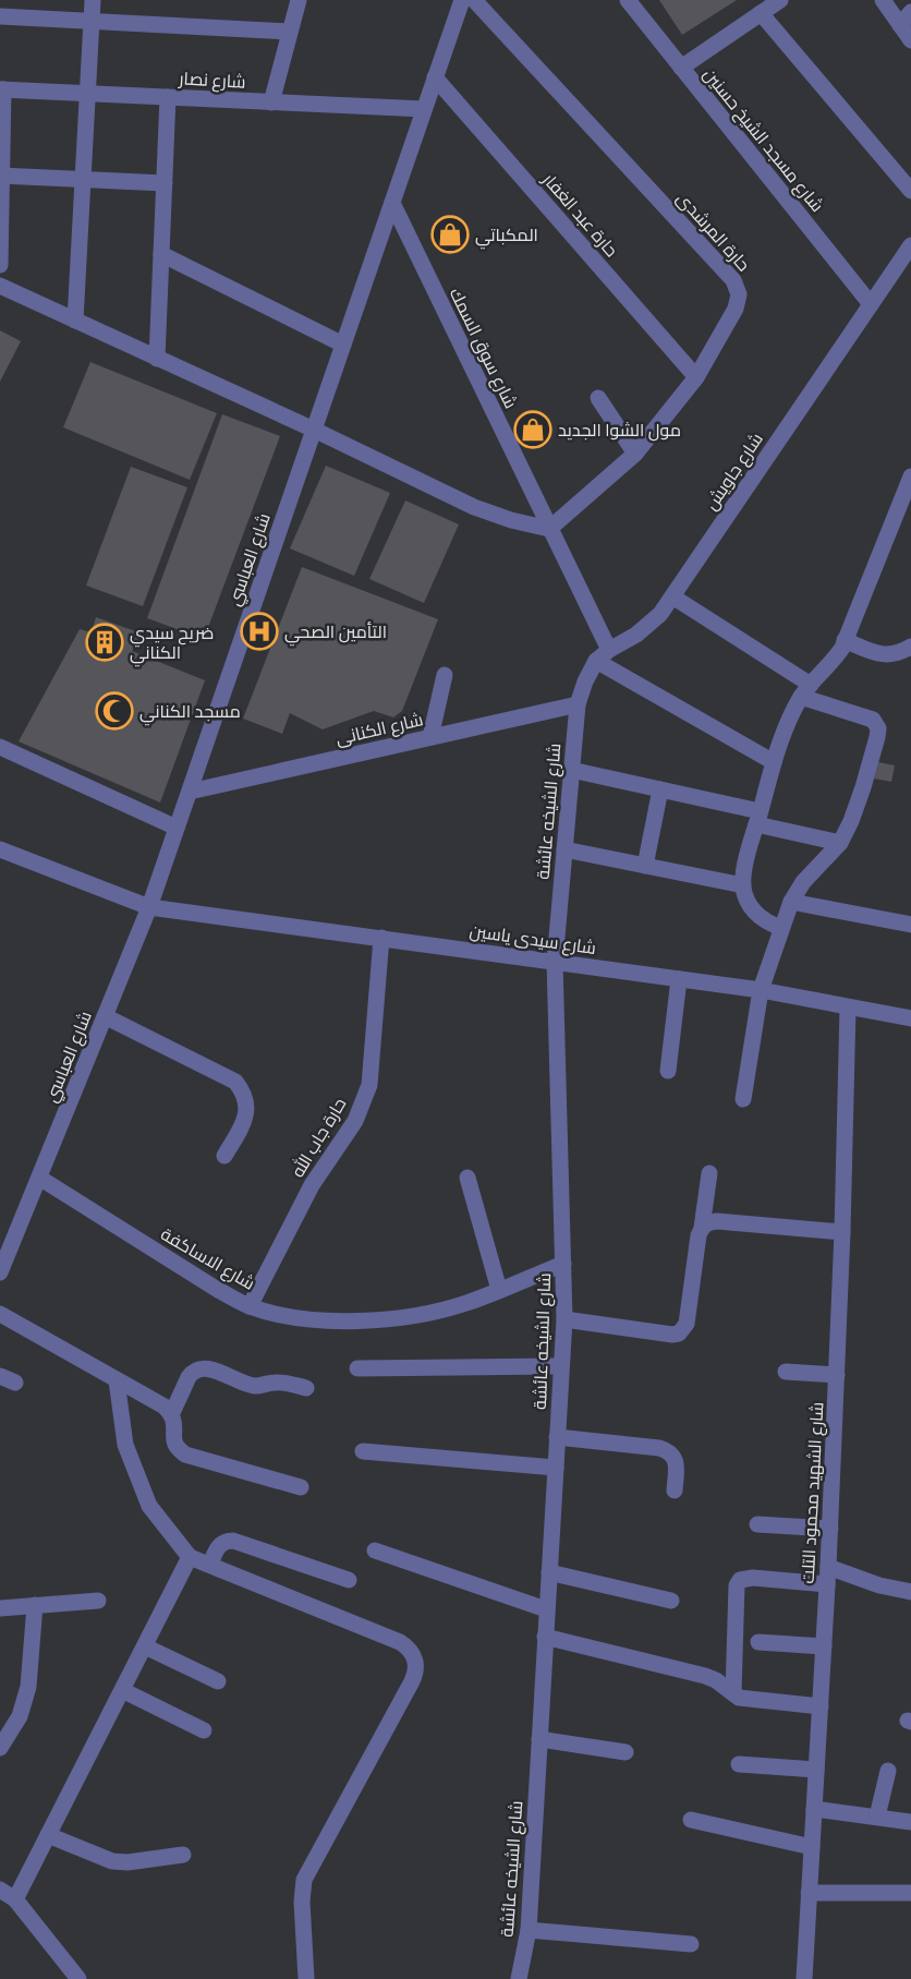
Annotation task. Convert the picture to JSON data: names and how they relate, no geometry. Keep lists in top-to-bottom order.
{
  "streets": {
    "street": [
      "شارع نصار",
      "شارع مسجد الشيخ حسنين",
      "حارة عبد الغفار",
      "حارة المرشدى",
      "شارع سوق السمك",
      "شارع جاويش",
      "شارع العباسي",
      "شارع الكنانى",
      "شارع الشيخه عائشة",
      "شارع سيدى ياسين",
      "حارة جاب الله",
      "شارع الاساكفة",
      "شارع الشهيد محمود التلت"
    ]
  },
  "crossings": [
    ["شارع نصار", "شارع العباسي"],
    ["شارع مسجد الشيخ حسنين", "شارع جاويش"],
    ["حارة عبد الغفار", "حارة المرشدى"],
    ["حارة عبد الغفار", "شارع العباسي"],
    ["حارة المرشدى", "شارع سوق السمك"],
    ["شارع سوق السمك", "شارع جاويش"],
    ["شارع سوق السمك", "شارع العباسي"],
    ["شارع العباسي", "شارع الكنانى"],
    ["شارع العباسي", "شارع سيدى ياسين"],
    ["شارع العباسي", "شارع الاساكفة"],
    ["شارع الكنانى", "شارع الشيخه عائشة"],
    ["شارع الشيخه عائشة", "شارع سيدى ياسين"],
    ["شارع الشيخه عائشة", "شارع الاساكفة"],
    ["شارع سيدى ياسين", "حارة جاب الله"],
    ["شارع سيدى ياسين", "شارع الشهيد محمود التلت"],
    ["حارة جاب الله", "شارع الاساكفة"]
  ],
  "places": {
    "shop": ["المكباتي", "مول الشوا الجديد"],
    "hospital": ["التأمين الصحي"],
    "building": ["ضريح سيدي الكناني"],
    "mosque": ["مسجد الكناني"]
  }
}
